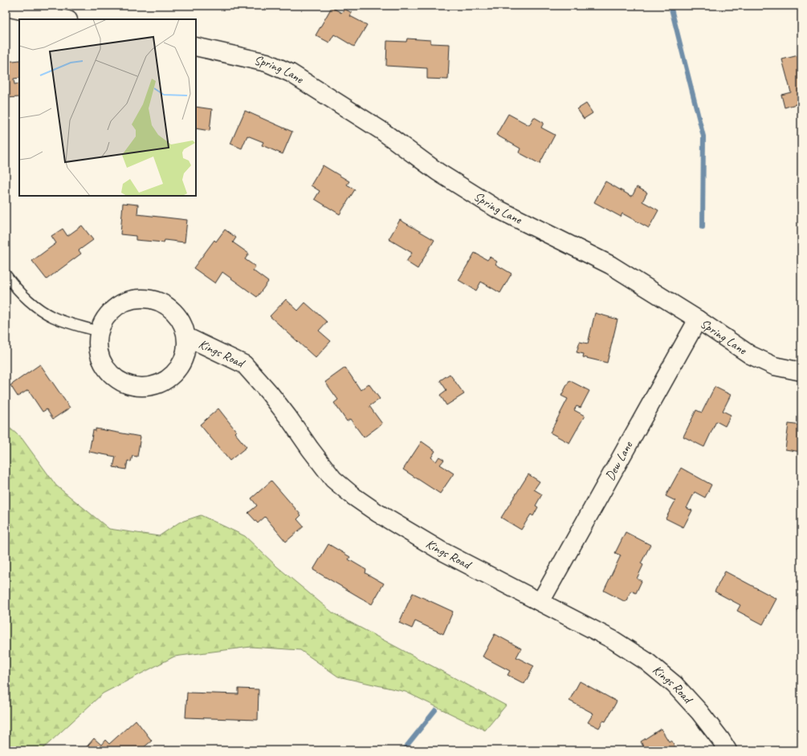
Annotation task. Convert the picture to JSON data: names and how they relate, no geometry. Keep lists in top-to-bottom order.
{
  "streets": {
    "street": ["Spring Lane", "Kings Road", "Dew Lane"]
  },
  "crossings": [
    ["Spring Lane", "Dew Lane"],
    ["Kings Road", "Dew Lane"]
  ]
}
